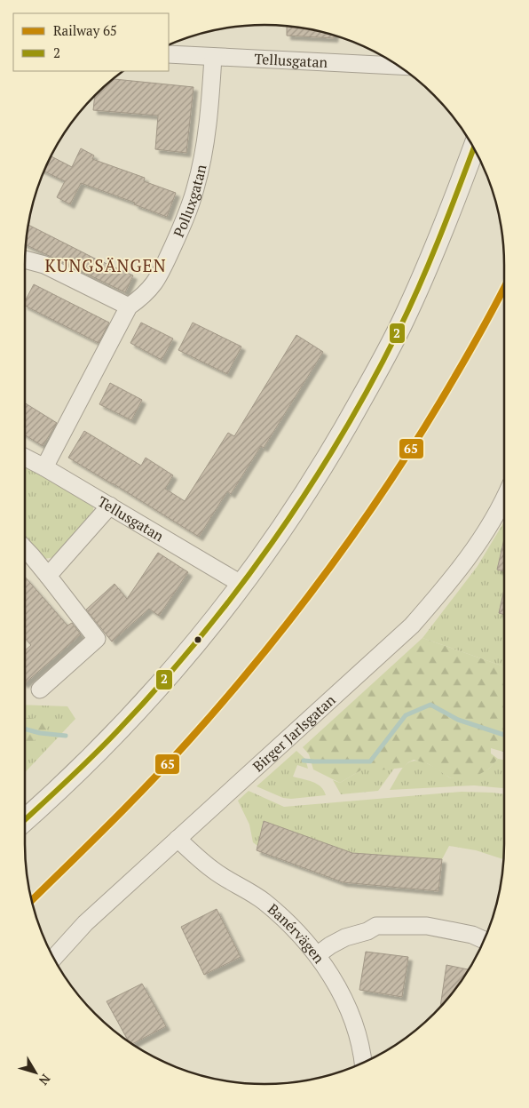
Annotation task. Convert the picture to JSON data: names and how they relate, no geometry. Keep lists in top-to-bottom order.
{
  "streets": {
    "street": [
      "Tellusgatan",
      "Polluxgatan",
      "Birger Jarlsgatan",
      "Banérvägen"
    ]
  },
  "crossings": [
    ["Tellusgatan", "Polluxgatan"],
    ["Birger Jarlsgatan", "Banérvägen"]
  ],
  "districts": ["KUNGSÄNGEN"],
  "lines": ["transit line 2", "rail line 65"],
  "legend": ["Railway 65", "2"],
  "north": "bottom right"
}
